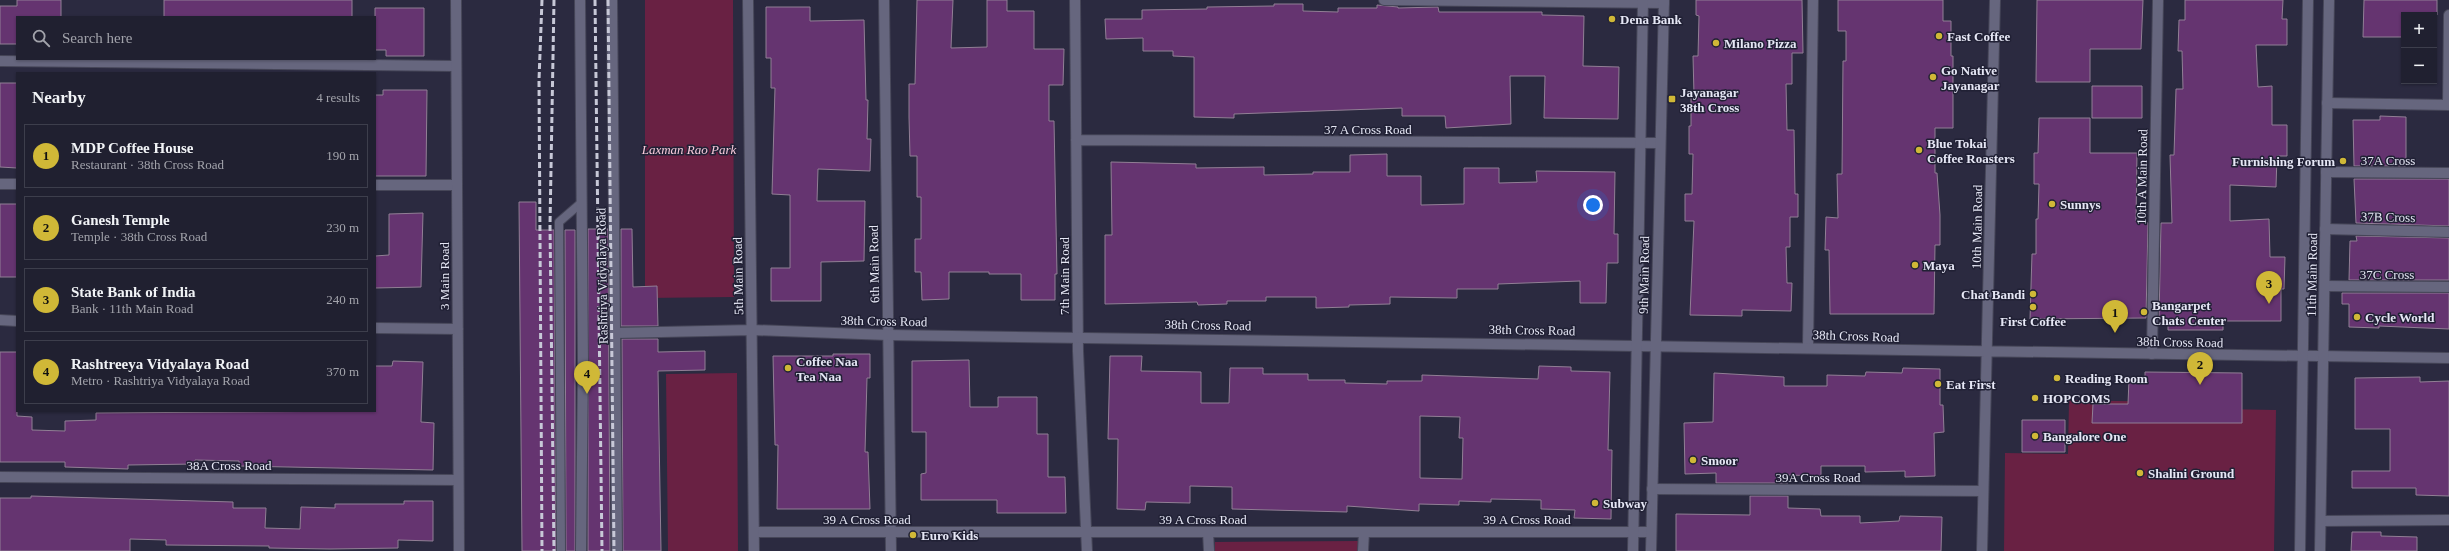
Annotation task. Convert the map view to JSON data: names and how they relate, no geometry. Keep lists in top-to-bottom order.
{
  "streets": {
    "street": [
      "37 A Cross Road",
      "37A Cross",
      "10th A Main Road",
      "37B Cross",
      "10th Main Road",
      "6th Main Road",
      "37C Cross",
      "9th Main Road",
      "11th Main Road",
      "3 Main Road",
      "Rashtriya Vidyalaya Road",
      "5th Main Road",
      "7th Main Road",
      "38th Cross Road",
      "38A Cross Road",
      "39A Cross Road",
      "39 A Cross Road"
    ]
  },
  "crossings": [
    ["37 A Cross Road", "9th Main Road"],
    ["37 A Cross Road", "7th Main Road"],
    ["37A Cross", "11th Main Road"],
    ["10th A Main Road", "38th Cross Road"],
    ["37B Cross", "11th Main Road"],
    ["10th Main Road", "38th Cross Road"],
    ["10th Main Road", "39A Cross Road"],
    ["6th Main Road", "38th Cross Road"],
    ["6th Main Road", "39 A Cross Road"],
    ["37C Cross", "11th Main Road"],
    ["9th Main Road", "38th Cross Road"],
    ["9th Main Road", "39A Cross Road"],
    ["9th Main Road", "39 A Cross Road"],
    ["11th Main Road", "38th Cross Road"],
    ["3 Main Road", "38A Cross Road"],
    ["Rashtriya Vidyalaya Road", "38th Cross Road"],
    ["5th Main Road", "38th Cross Road"],
    ["5th Main Road", "39 A Cross Road"],
    ["7th Main Road", "38th Cross Road"],
    ["7th Main Road", "39 A Cross Road"]
  ],
  "parks": ["Laxman Rao Park"],
  "places": {
    "other": [
      "Dena Bank",
      "Fast Coffee",
      "Milano Pizza",
      "Go Native Jayanagar",
      "Blue Tokai Coffee Roasters",
      "Furnishing Forum",
      "Sunnys",
      "Maya",
      "Chat Bandi",
      "First Coffee",
      "Bangarpet Chats Center",
      "Cycle World",
      "Coffee Naa Tea Naa",
      "Reading Room",
      "Eat First",
      "HOPCOMS",
      "Bangalore One",
      "Smoor",
      "Shalini Ground",
      "Subway",
      "Euro Kids"
    ],
    "transit": ["Jayanagar 38th Cross"]
  },
  "page": {
    "map_buttons": ["+", "−"],
    "search": "Search here",
    "heading": ["Nearby", "4 results"],
    "list": [
      {
        "mark": "1",
        "name": "MDP Coffee House",
        "note": "Restaurant · 38th Cross Road",
        "value": "190 m"
      },
      {
        "mark": "2",
        "name": "Ganesh Temple",
        "note": "Temple · 38th Cross Road",
        "value": "230 m"
      },
      {
        "mark": "3",
        "name": "State Bank of India",
        "note": "Bank · 11th Main Road",
        "value": "240 m"
      },
      {
        "mark": "4",
        "name": "Rashtreeya Vidyalaya Road",
        "note": "Metro · Rashtriya Vidyalaya Road",
        "value": "370 m"
      }
    ],
    "pins": [
      "3",
      "1",
      "2",
      "4"
    ]
  }
}
